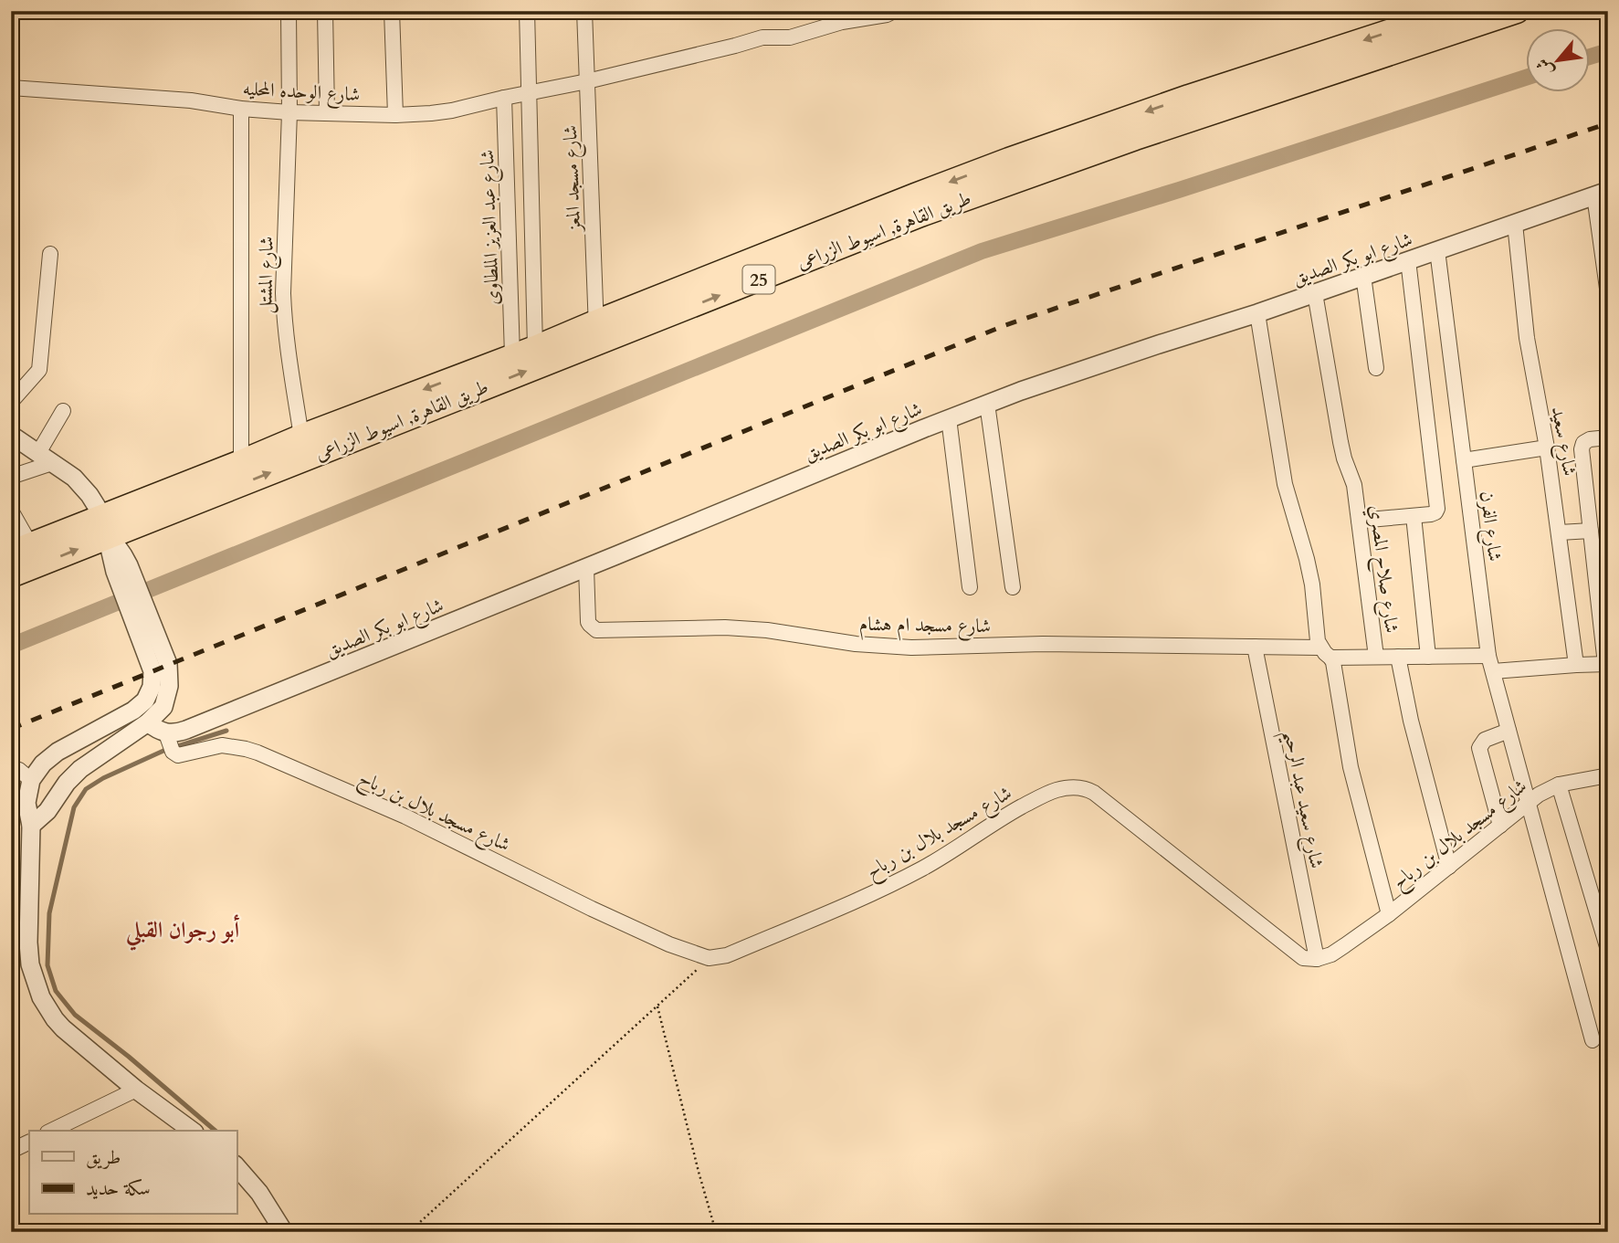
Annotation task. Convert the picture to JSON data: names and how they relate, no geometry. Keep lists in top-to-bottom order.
{
  "streets": {
    "highway": ["طريق القاهرة, اسيوط الزراعى", "25"],
    "street": [
      "شارع الوحده المحليه",
      "شارع مسجد المعز",
      "شارع عبد العزيز الملطاوى",
      "شارع ابو بكر الصديق",
      "شارع المشتل",
      "شارع سعيد",
      "شارع الفرن",
      "شارع صلاح المصري",
      "شارع مسجد ام هشام",
      "شارع سعيد عبد الرحيم",
      "شارع مسجد بلال بن رباح"
    ]
  },
  "crossings": [
    ["شارع الوحده المحليه", "شارع مسجد المعز"],
    ["شارع الوحده المحليه", "شارع عبد العزيز الملطاوى"],
    ["شارع الوحده المحليه", "شارع المشتل"],
    ["شارع مسجد المعز", "طريق القاهرة, اسيوط الزراعى"],
    ["شارع عبد العزيز الملطاوى", "طريق القاهرة, اسيوط الزراعى"],
    ["طريق القاهرة, اسيوط الزراعى", "شارع المشتل"],
    ["شارع ابو بكر الصديق", "شارع سعيد"],
    ["شارع ابو بكر الصديق", "شارع الفرن"],
    ["شارع ابو بكر الصديق", "شارع صلاح المصري"],
    ["شارع ابو بكر الصديق", "شارع مسجد ام هشام"],
    ["شارع ابو بكر الصديق", "شارع مسجد بلال بن رباح"],
    ["شارع الفرن", "شارع مسجد ام هشام"],
    ["شارع الفرن", "شارع مسجد بلال بن رباح"],
    ["شارع صلاح المصري", "شارع مسجد ام هشام"],
    ["شارع مسجد ام هشام", "شارع سعيد عبد الرحيم"],
    ["شارع سعيد عبد الرحيم", "شارع مسجد بلال بن رباح"]
  ],
  "districts": ["أبو رجوان القبلي"],
  "legend": ["طريق", "سكة حديد"],
  "north": "bottom left"
}
